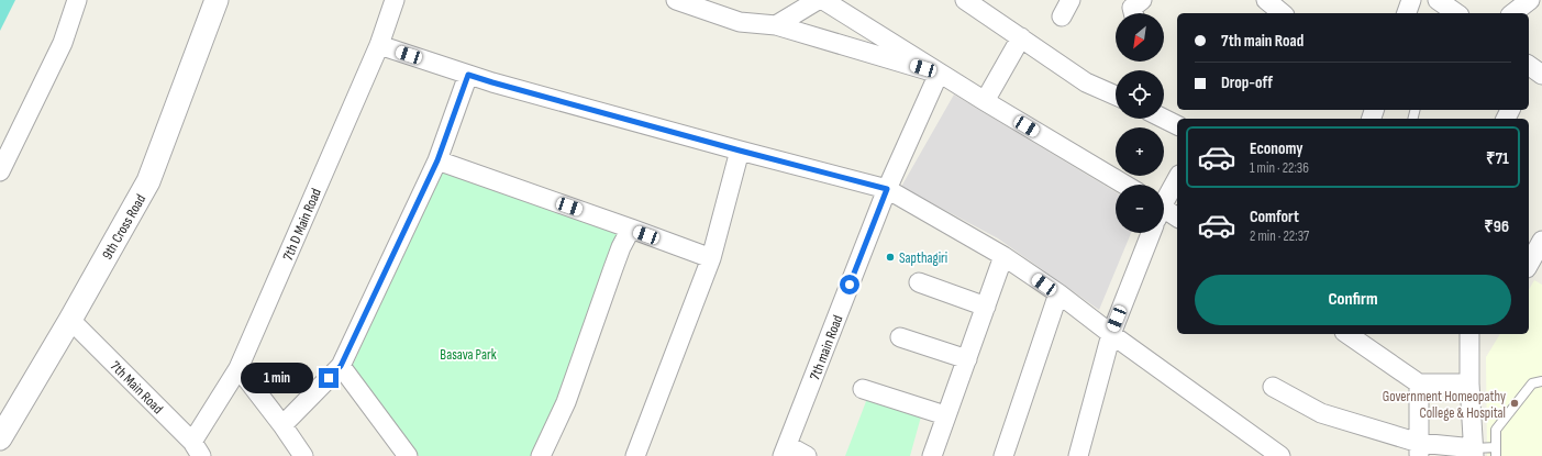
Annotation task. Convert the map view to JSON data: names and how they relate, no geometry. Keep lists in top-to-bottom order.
{
  "streets": {
    "street": [
      "7th D Main Road",
      "9th Cross Road",
      "7th main Road",
      "7th Main Road"
    ]
  },
  "crossings": [
    ["7th D Main Road", "7th Main Road"],
    ["9th Cross Road", "7th Main Road"]
  ],
  "parks": ["Basava Park"],
  "places": ["Sapthagiri", "Government Homeopathy College & Hospital"],
  "north": "bottom left",
  "page": {
    "map_buttons": ["+", "−"],
    "banner": ["7th main Road", "Drop-off"],
    "list": [
      {
        "name": "Economy",
        "note": "1 min · 22:36",
        "value": "₹71"
      },
      {
        "name": "Comfort",
        "note": "2 min · 22:37",
        "value": "₹96"
      }
    ],
    "buttons": "Confirm",
    "bubble": "1 min"
  }
}
